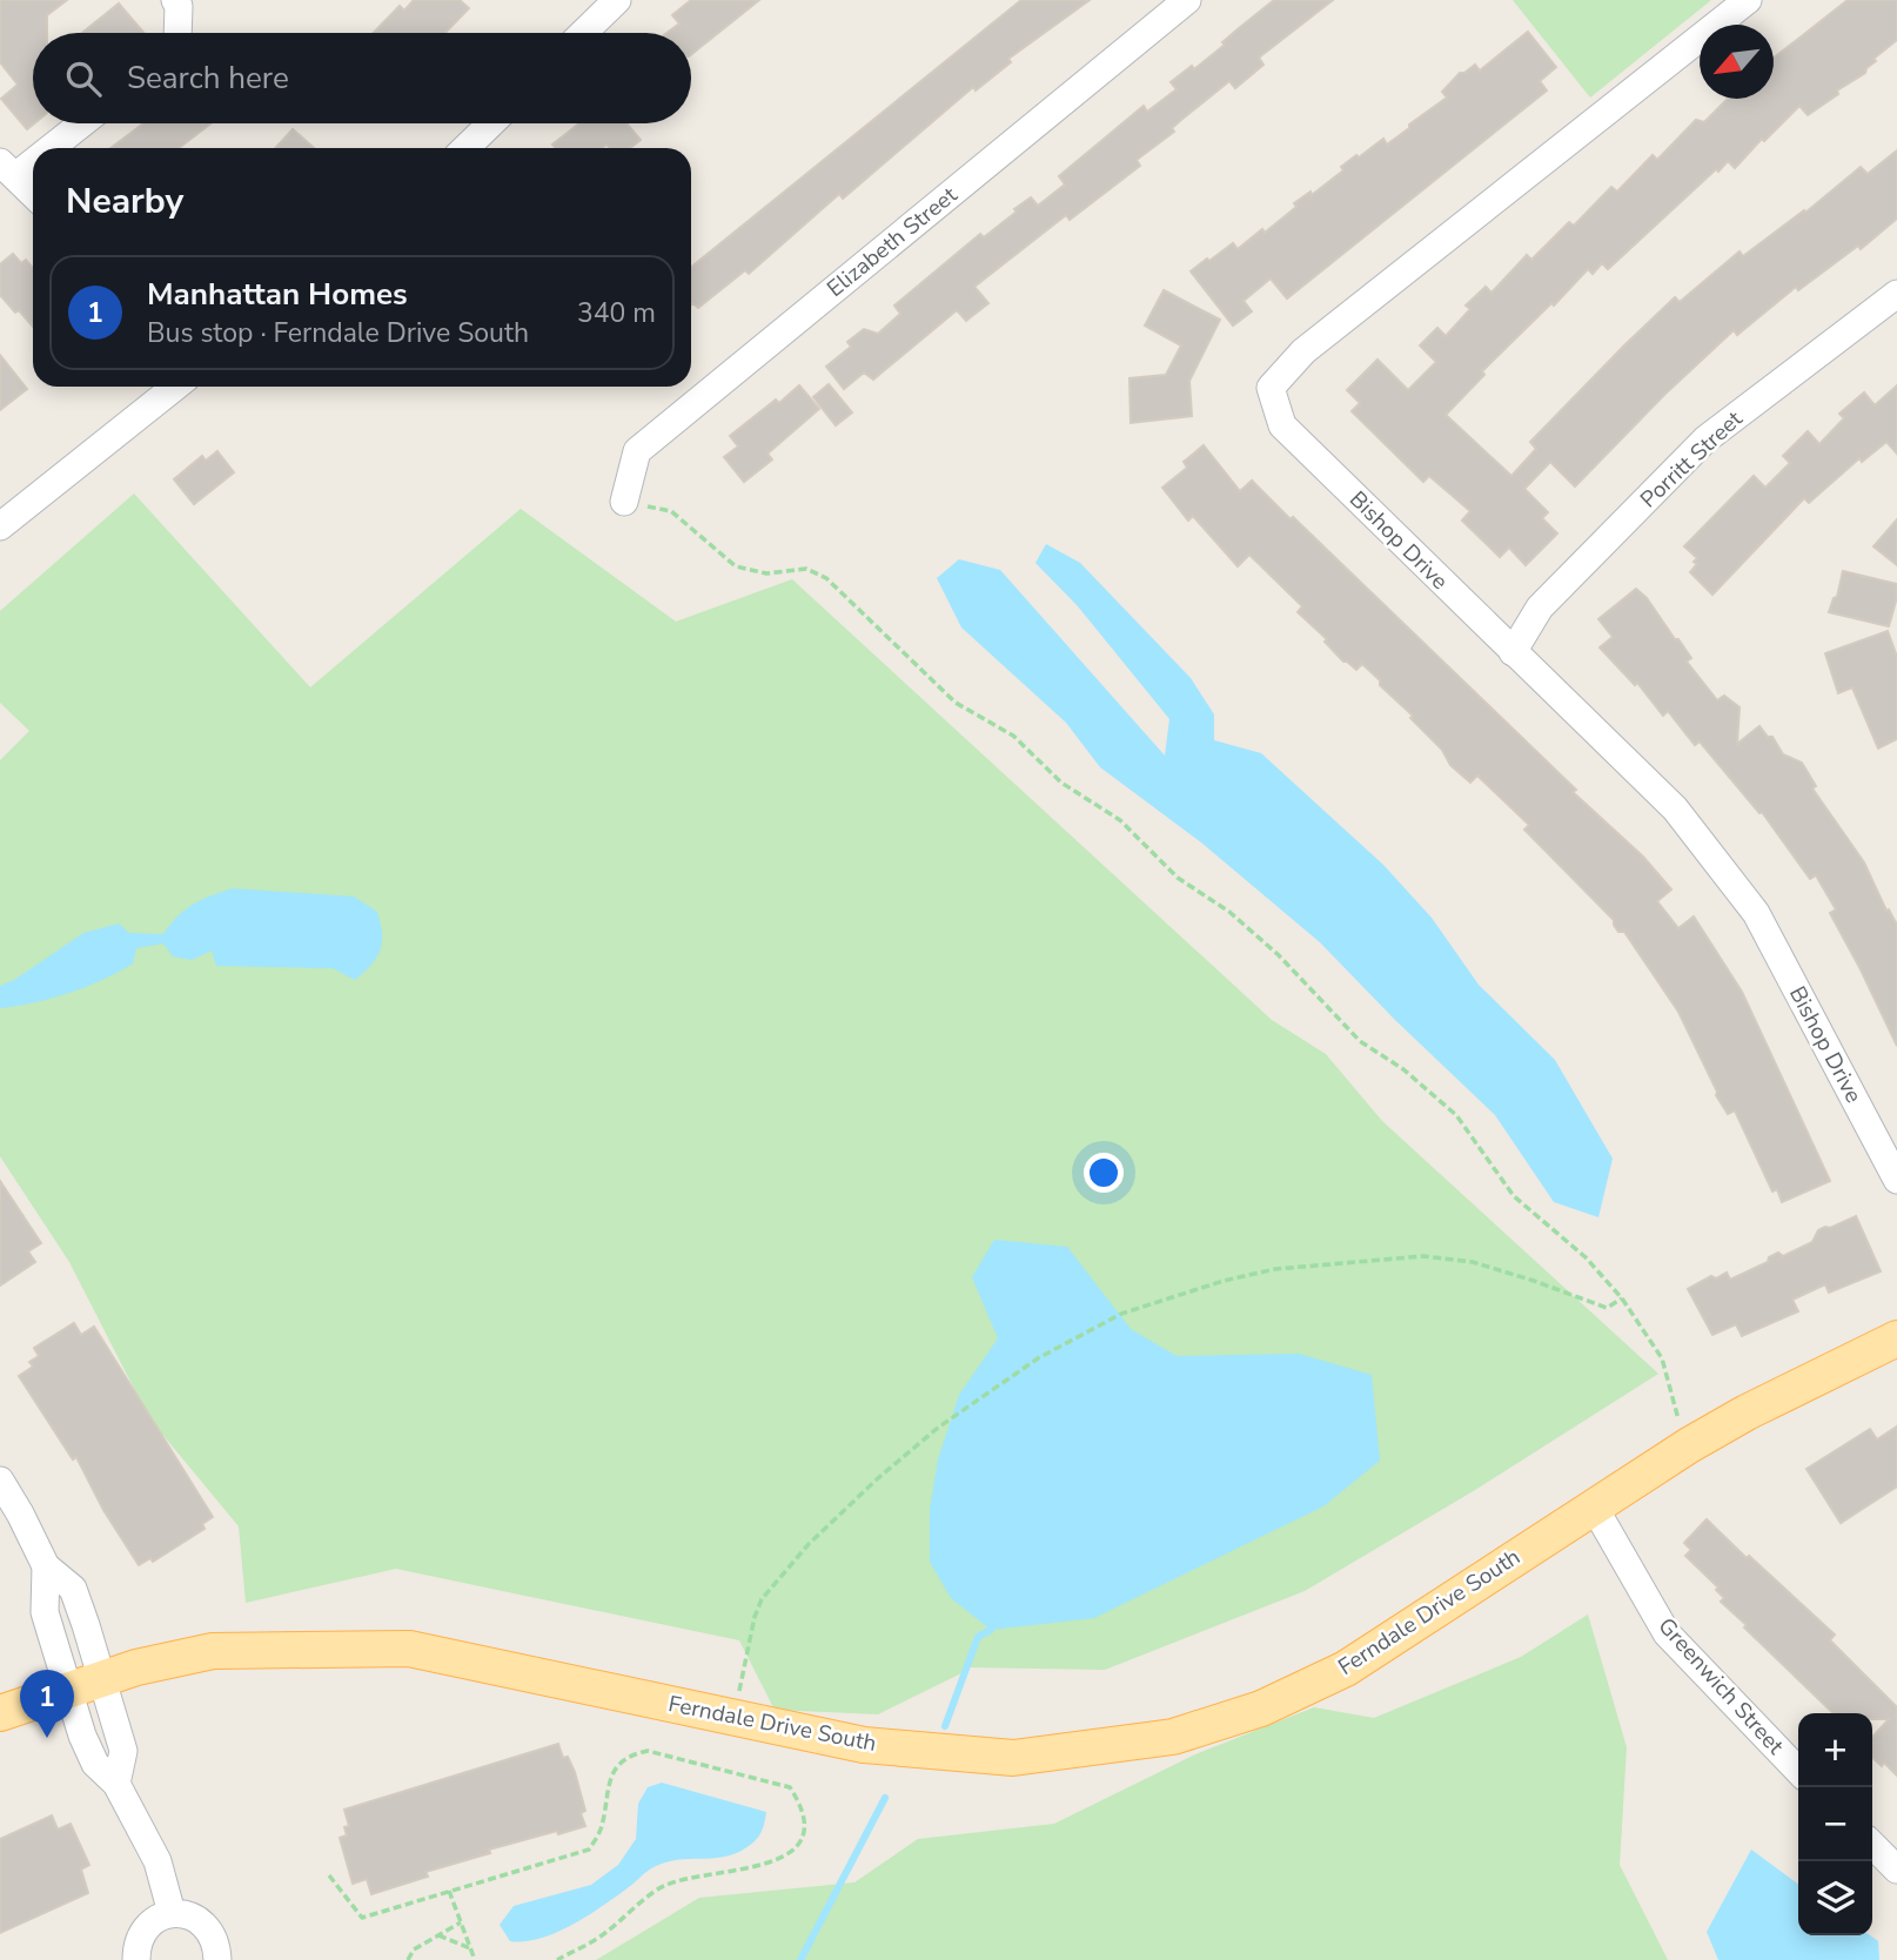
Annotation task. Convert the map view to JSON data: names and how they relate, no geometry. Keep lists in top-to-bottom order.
{
  "streets": {
    "main road": ["Ferndale Drive South"],
    "street": [
      "Elizabeth Street",
      "Porritt Street",
      "Bishop Drive",
      "Greenwich Street"
    ]
  },
  "crossings": [
    ["Porritt Street", "Bishop Drive"],
    ["Ferndale Drive South", "Greenwich Street"]
  ],
  "north": "bottom left",
  "page": {
    "search": "Search here",
    "heading": "Nearby",
    "list": [
      {
        "mark": "1",
        "name": "Manhattan Homes",
        "note": "Bus stop · Ferndale Drive South",
        "value": "340 m"
      }
    ],
    "pins": "1",
    "map_buttons": ["+", "−"]
  }
}
